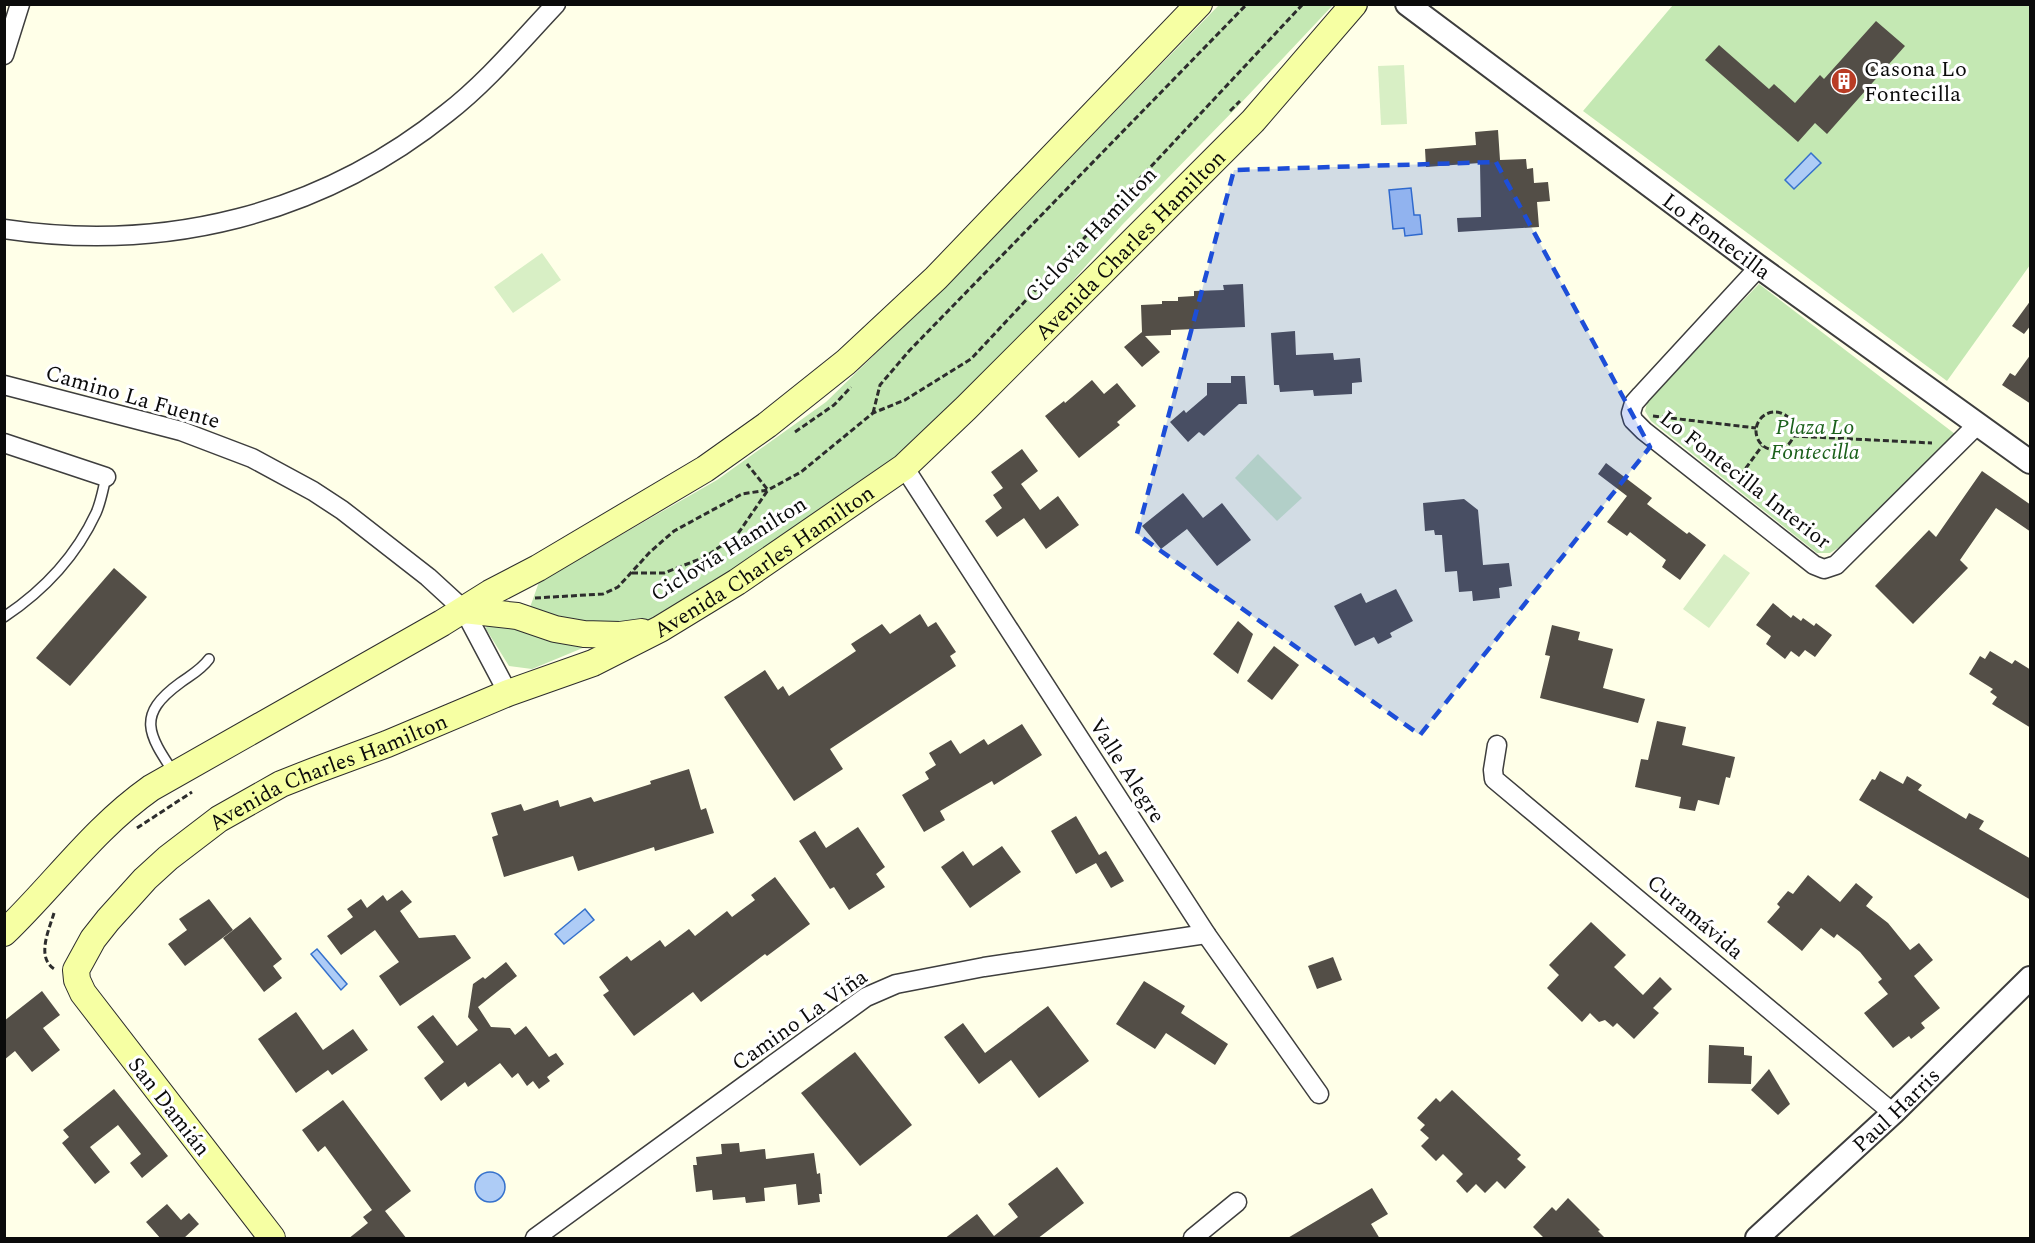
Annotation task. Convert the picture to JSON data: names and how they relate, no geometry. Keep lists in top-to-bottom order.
{
  "streets": {
    "main road": ["Avenida Charles Hamilton", "San Damián"],
    "street": [
      "Lo Fontecilla",
      "Camino La Fuente",
      "Lo Fontecilla Interior",
      "Valle Alegre",
      "Curamávida",
      "Camino La Viña",
      "Paul Harris"
    ]
  },
  "crossings": [
    ["Lo Fontecilla", "Lo Fontecilla Interior"],
    ["Avenida Charles Hamilton", "Camino La Fuente"],
    ["Avenida Charles Hamilton", "Valle Alegre"],
    ["Avenida Charles Hamilton", "San Damián"],
    ["Valle Alegre", "Camino La Viña"],
    ["Curamávida", "Paul Harris"]
  ],
  "parks": ["Plaza Lo Fontecilla"],
  "places": {
    "building": ["Casona Lo Fontecilla"]
  }
}
